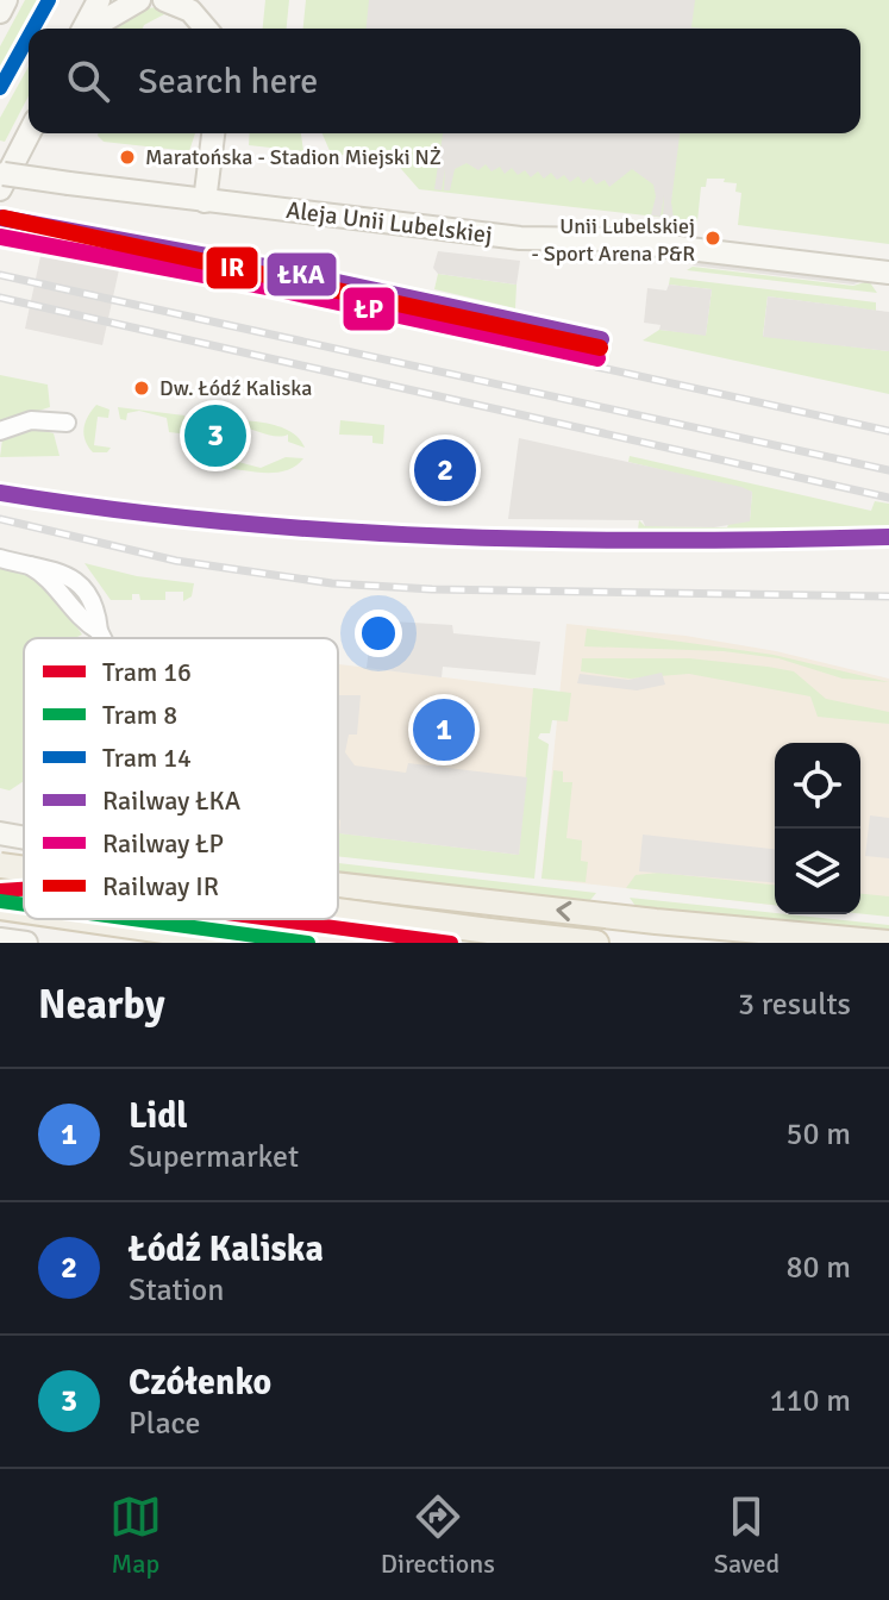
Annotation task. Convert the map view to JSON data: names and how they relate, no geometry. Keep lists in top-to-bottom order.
{
  "streets": {
    "street": ["Aleja Unii Lubelskiej"]
  },
  "places": ["Maratońska - Stadion Miejski NŻ", "Unii Lubelskiej - Sport Arena P&R", "Dw. Łódź Kaliska"],
  "lines": [
    "tram line 14",
    "rail line ŁKA",
    "rail line IR",
    "rail line ŁP",
    "tram line 16",
    "tram line 8"
  ],
  "legend": [
    "Tram 16",
    "Tram 8",
    "Tram 14",
    "Railway ŁKA",
    "Railway ŁP",
    "Railway IR"
  ],
  "page": {
    "search": "Search here",
    "pins": ["3", "2", "1"],
    "heading": ["Nearby", "3 results"],
    "list": [
      {
        "mark": "1",
        "name": "Lidl",
        "note": "Supermarket",
        "value": "50 m"
      },
      {
        "mark": "2",
        "name": "Łódź Kaliska",
        "note": "Station",
        "value": "80 m"
      },
      {
        "mark": "3",
        "name": "Czółenko",
        "note": "Place",
        "value": "110 m"
      }
    ],
    "nav": ["Map", "Directions", "Saved"]
  }
}
